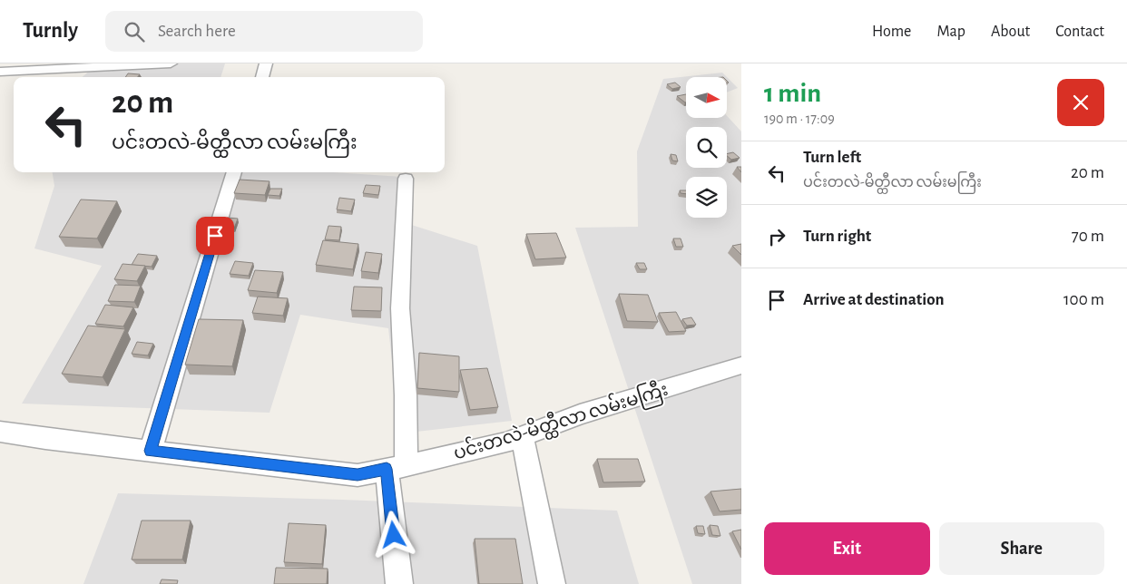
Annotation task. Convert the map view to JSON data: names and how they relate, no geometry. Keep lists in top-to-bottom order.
{
  "streets": {
    "street": ["ပင်းတလဲ-မိတ္ထီလာ လမ်းမကြီး"]
  },
  "north": "right",
  "page": {
    "header": "Turnly",
    "search": "Search here",
    "nav": [
      "Home",
      "Map",
      "About",
      "Contact"
    ],
    "heading": ["1 min", "190 m · 17:09"],
    "turn": ["20 m", "ပင်းတလဲ-မိတ္ထီလာ လမ်းမကြီး"],
    "list": [
      {
        "name": "Turn left",
        "note": "ပင်းတလဲ-မိတ္ထီလာ လမ်းမကြီး",
        "value": "20 m"
      },
      {
        "name": "Turn right",
        "value": "70 m"
      },
      {
        "name": "Arrive at destination",
        "value": "100 m"
      }
    ],
    "buttons": ["Exit", "Share"]
  }
}
